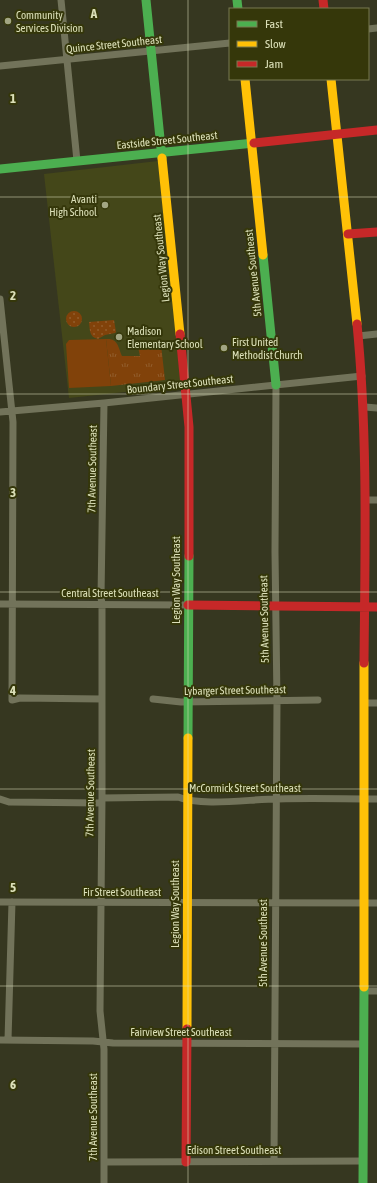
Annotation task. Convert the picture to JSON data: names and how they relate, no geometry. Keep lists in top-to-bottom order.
{
  "streets": {
    "street": [
      "Quince Street Southeast",
      "Eastside Street Southeast",
      "Legion Way Southeast",
      "5th Avenue Southeast",
      "Boundary Street Southeast",
      "7th Avenue Southeast",
      "Central Street Southeast",
      "Lybarger Street Southeast",
      "McCormick Street Southeast",
      "Fir Street Southeast",
      "Fairview Street Southeast",
      "Edison Street Southeast"
    ]
  },
  "crossings": [
    ["Quince Street Southeast", "Legion Way Southeast"],
    ["Eastside Street Southeast", "Legion Way Southeast"],
    ["Eastside Street Southeast", "5th Avenue Southeast"],
    ["Legion Way Southeast", "Boundary Street Southeast"],
    ["Legion Way Southeast", "Central Street Southeast"],
    ["Legion Way Southeast", "Lybarger Street Southeast"],
    ["Legion Way Southeast", "McCormick Street Southeast"],
    ["Legion Way Southeast", "Fir Street Southeast"],
    ["Legion Way Southeast", "Fairview Street Southeast"],
    ["Legion Way Southeast", "Edison Street Southeast"],
    ["5th Avenue Southeast", "Boundary Street Southeast"],
    ["5th Avenue Southeast", "Central Street Southeast"],
    ["5th Avenue Southeast", "Lybarger Street Southeast"],
    ["5th Avenue Southeast", "McCormick Street Southeast"],
    ["5th Avenue Southeast", "Fir Street Southeast"],
    ["5th Avenue Southeast", "Fairview Street Southeast"],
    ["5th Avenue Southeast", "Edison Street Southeast"],
    ["Boundary Street Southeast", "7th Avenue Southeast"],
    ["7th Avenue Southeast", "Central Street Southeast"],
    ["7th Avenue Southeast", "McCormick Street Southeast"],
    ["7th Avenue Southeast", "Fir Street Southeast"],
    ["7th Avenue Southeast", "Fairview Street Southeast"],
    ["7th Avenue Southeast", "Edison Street Southeast"]
  ],
  "places": [
    "Community Services Division",
    "Avanti High School",
    "Madison Elementary School",
    "First United Methodist Church"
  ],
  "legend": ["Fast", "Slow", "Jam"],
  "grid": {
    "columns": ["A"],
    "rows": [
      "1",
      "2",
      "3",
      "4",
      "5",
      "6"
    ]
  }
}
